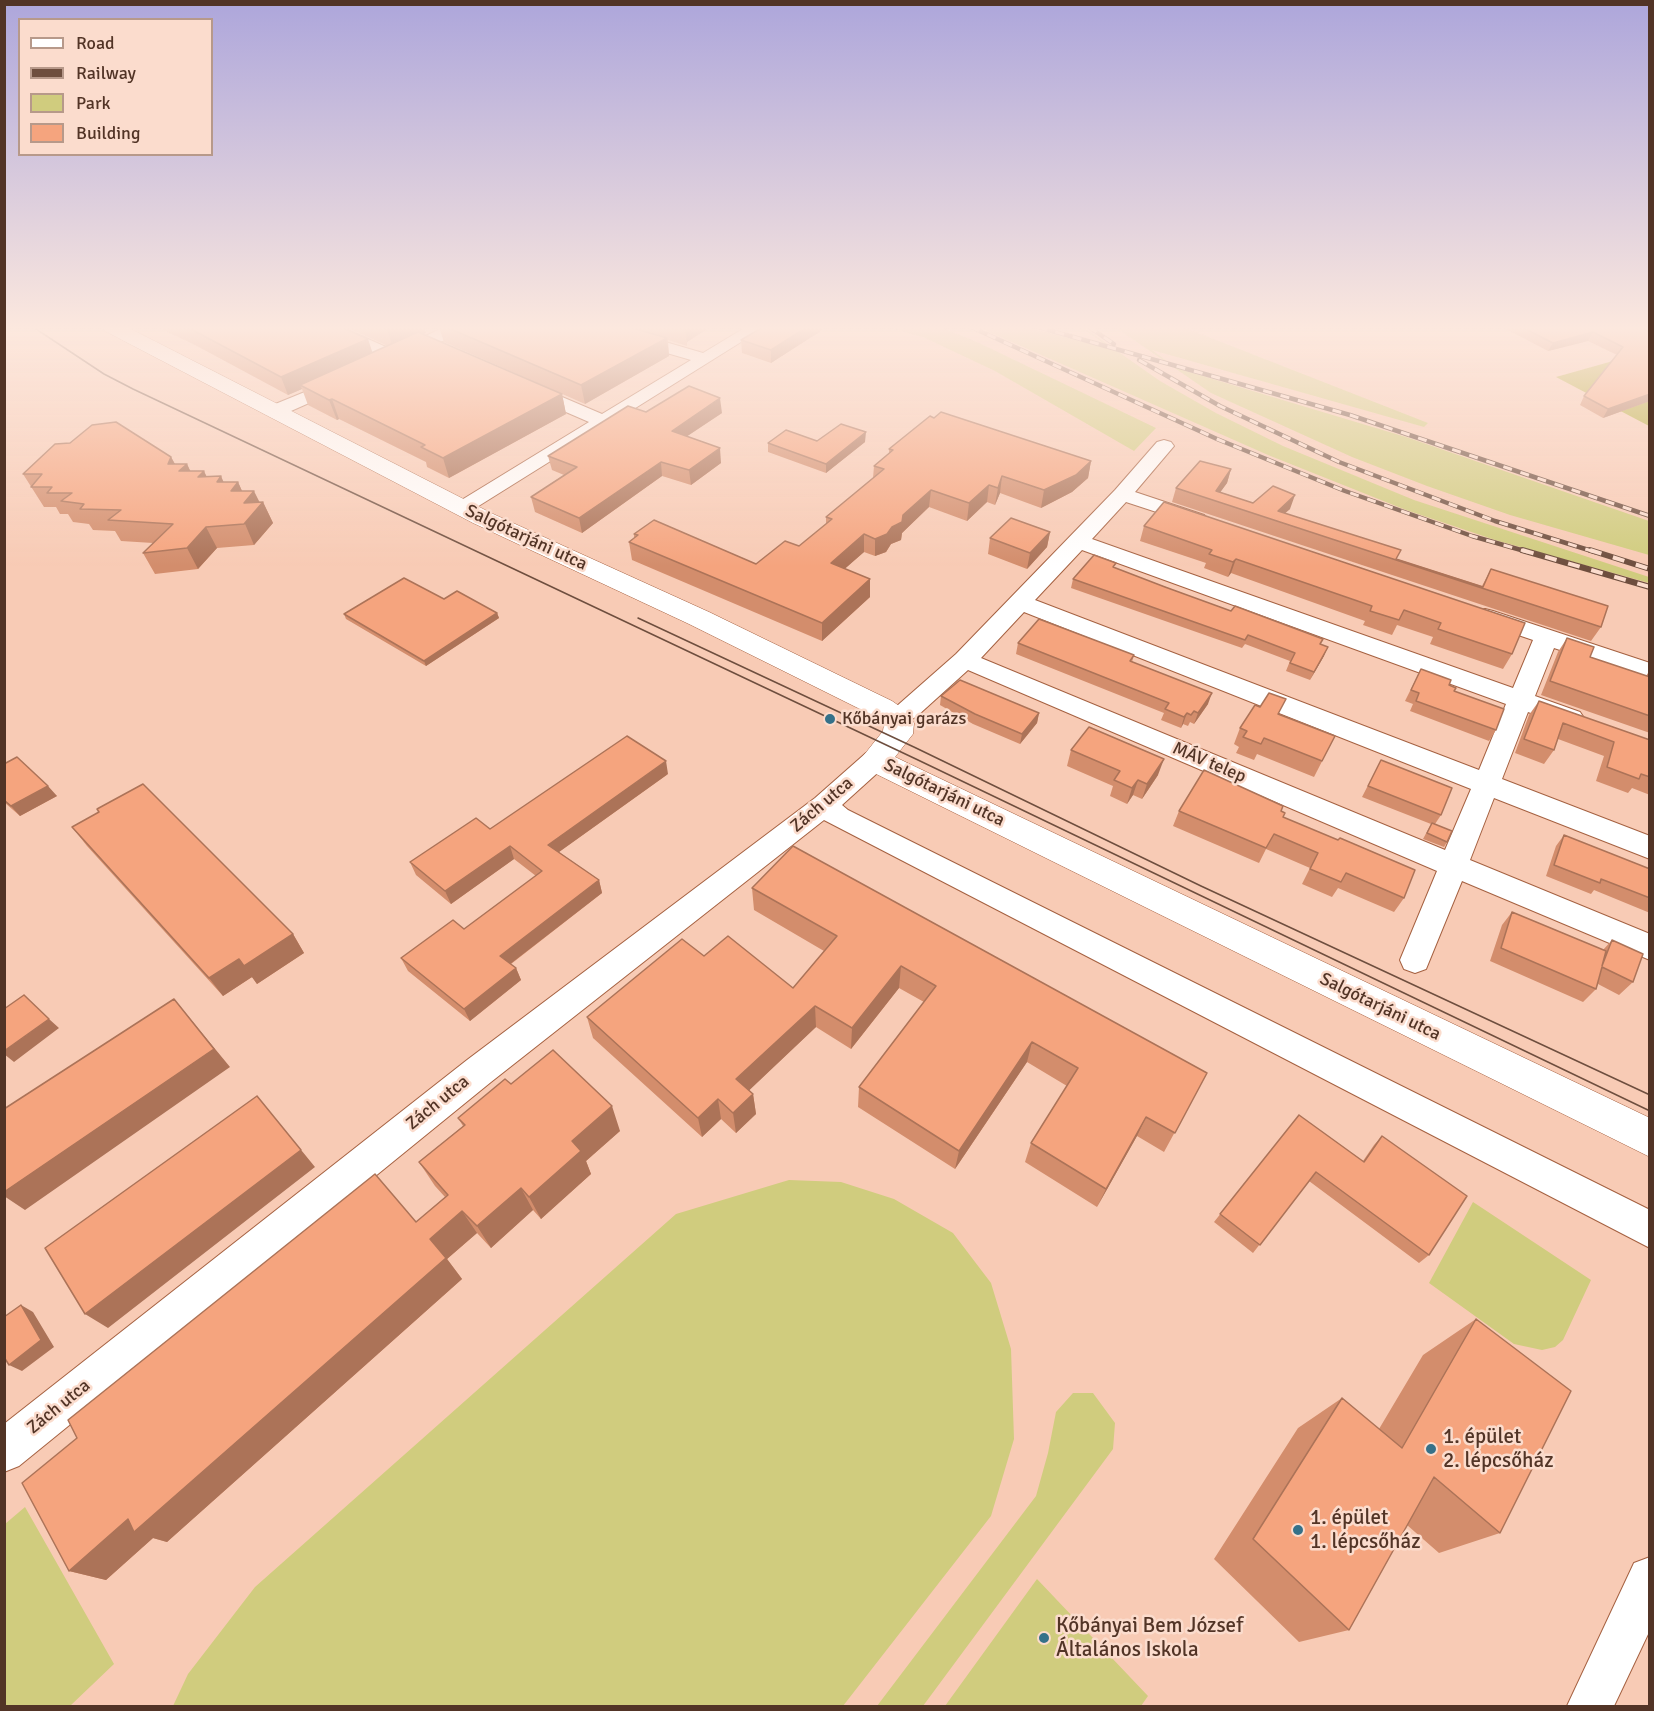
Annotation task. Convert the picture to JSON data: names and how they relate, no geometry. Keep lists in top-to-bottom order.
{
  "streets": {
    "street": ["Salgótarjáni utca", "MÁV telep", "Zách utca"]
  },
  "crossings": [
    ["Salgótarjáni utca", "Zách utca"]
  ],
  "places": [
    "Kőbányai garázs",
    "1. épület 2. lépcsőház",
    "1. épület 1. lépcsőház",
    "Kőbányai Bem József Általános Iskola"
  ],
  "legend": [
    "Road",
    "Railway",
    "Park",
    "Building"
  ]
}
